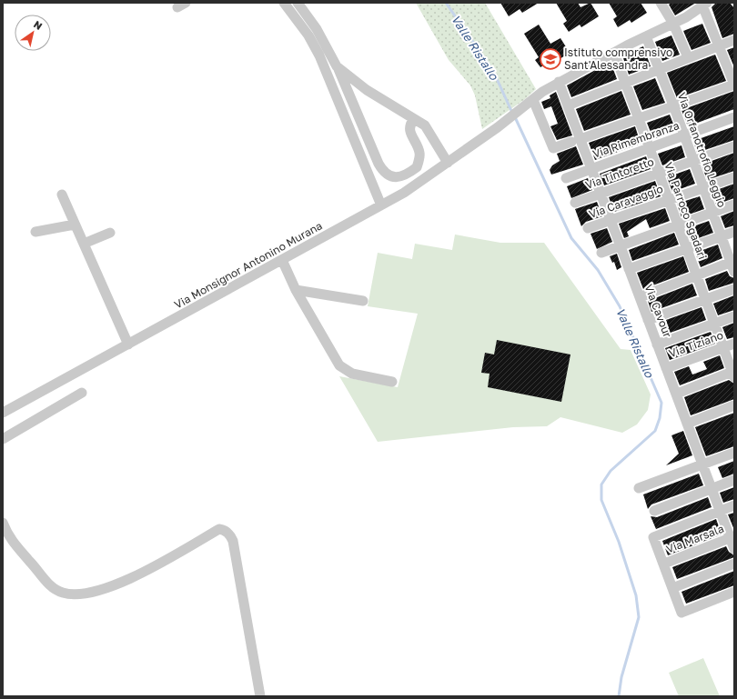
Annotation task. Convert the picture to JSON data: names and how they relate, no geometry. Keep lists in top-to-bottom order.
{
  "streets": {
    "street": [
      "Via Rimembranza",
      "Via Orfanotrofio Leggio",
      "Via Tintoretto",
      "Via Caravaggio",
      "Via Parroco Sgadari",
      "Via Monsignor Antonino Murana",
      "Via Cavour",
      "Via Tiziano",
      "Via Marsala"
    ]
  },
  "crossings": [
    ["Via Rimembranza", "Via Orfanotrofio Leggio"],
    ["Via Rimembranza", "Via Parroco Sgadari"],
    ["Via Rimembranza", "Via Cavour"],
    ["Via Orfanotrofio Leggio", "Via Tintoretto"],
    ["Via Orfanotrofio Leggio", "Via Caravaggio"],
    ["Via Tintoretto", "Via Parroco Sgadari"],
    ["Via Tintoretto", "Via Cavour"],
    ["Via Caravaggio", "Via Parroco Sgadari"],
    ["Via Caravaggio", "Via Cavour"],
    ["Via Parroco Sgadari", "Via Tiziano"],
    ["Via Cavour", "Via Tiziano"],
    ["Via Cavour", "Via Marsala"]
  ],
  "water": ["Valle Ristallo"],
  "places": {
    "school or university": ["Istituto comprensivo Sant'Alessandra"]
  },
  "north": "top right"
}
